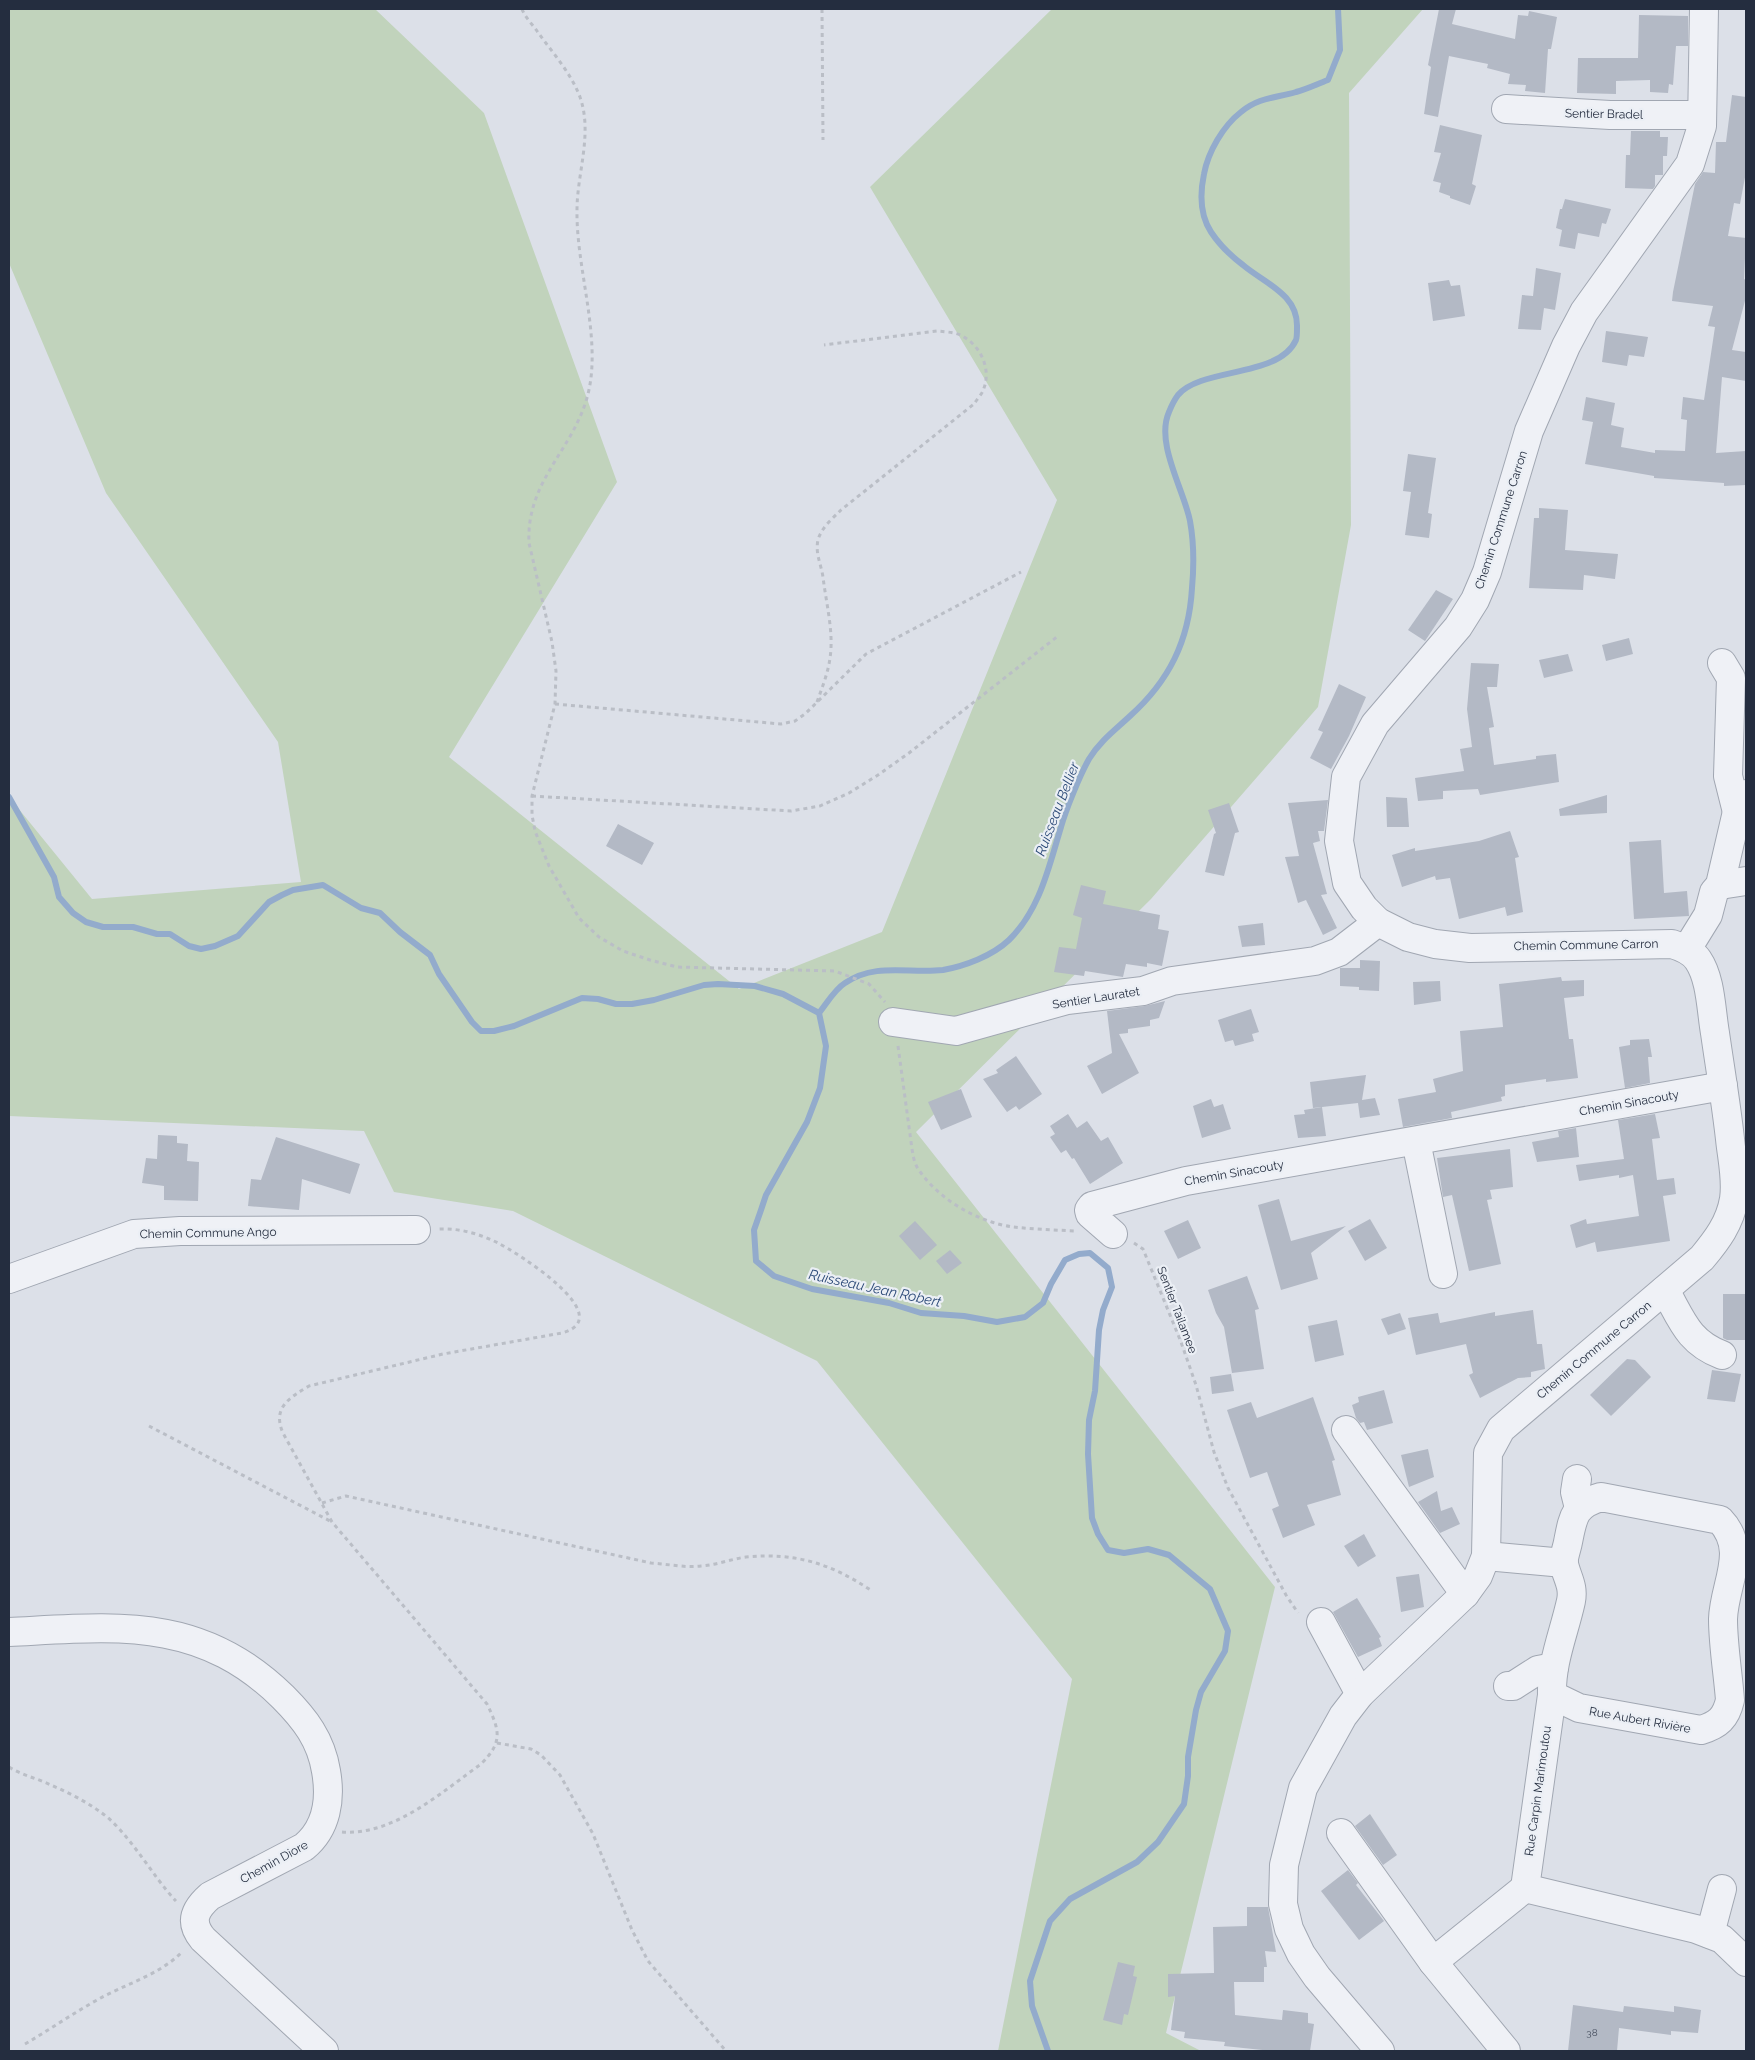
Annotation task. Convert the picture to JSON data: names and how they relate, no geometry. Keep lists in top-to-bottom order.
{
  "streets": {
    "street": [
      "Sentier Bradel",
      "Chemin Commune Carron",
      "Sentier Lauratet",
      "Chemin Sinacouty",
      "Chemin Commune Ango",
      "Rue Aubert Rivière",
      "Rue Carpin Marimoutou",
      "Chemin Diore"
    ],
    "path": ["Sentier Tailamee"]
  },
  "crossings": [
    ["Sentier Bradel", "Chemin Commune Carron"],
    ["Chemin Commune Carron", "Sentier Lauratet"],
    ["Chemin Commune Carron", "Chemin Sinacouty"],
    ["Chemin Sinacouty", "Sentier Tailamee"],
    ["Rue Aubert Rivière", "Rue Carpin Marimoutou"]
  ],
  "water": ["Ruisseau Bellier", "Ruisseau Jean Robert"],
  "house_numbers": ["38"]
}
